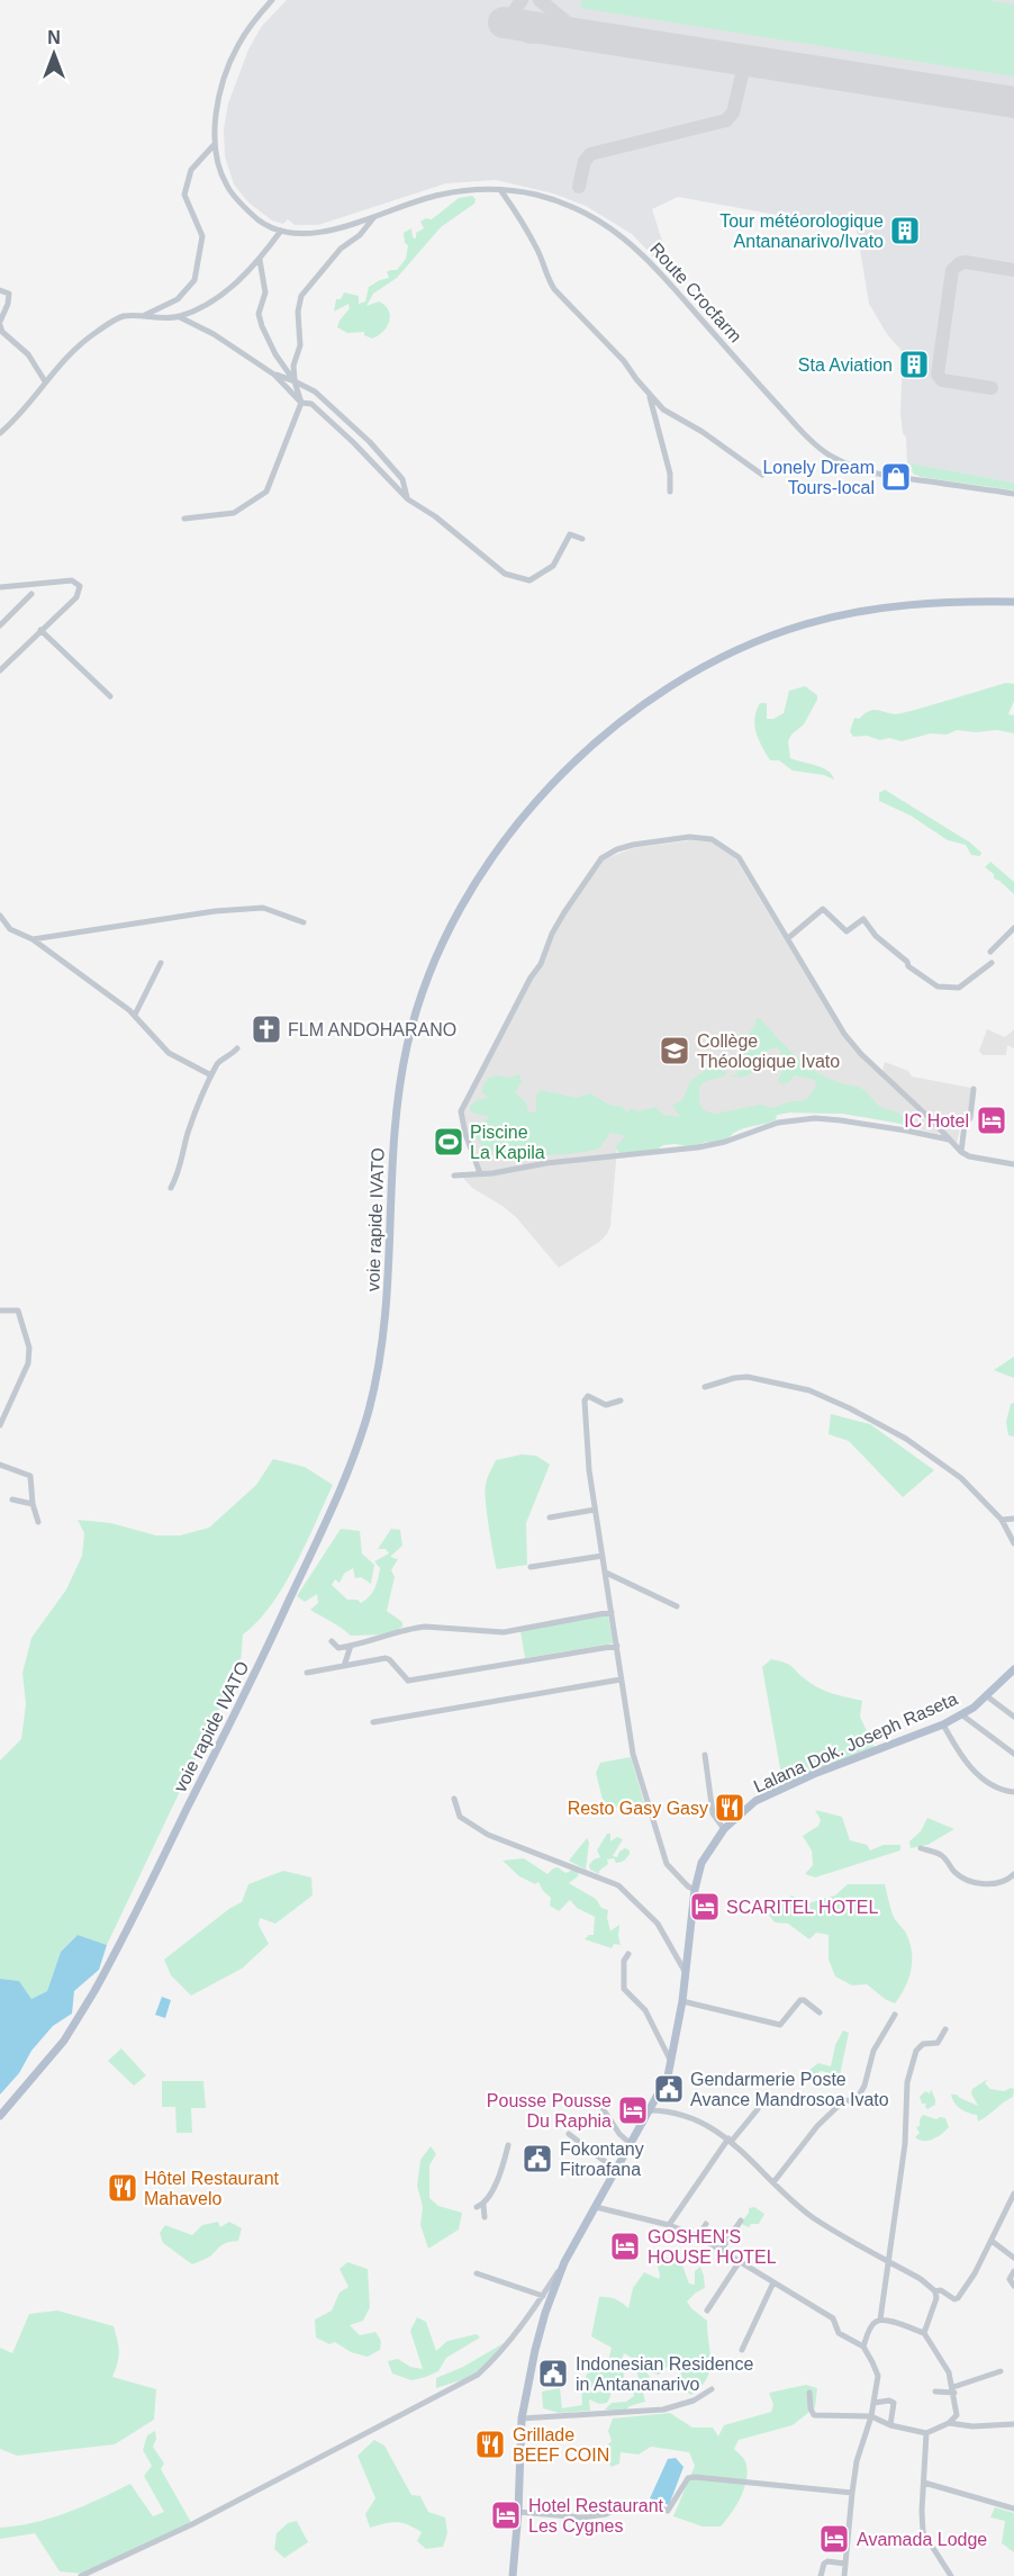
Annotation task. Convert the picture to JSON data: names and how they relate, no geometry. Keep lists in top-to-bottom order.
{
  "streets": {
    "main road": ["voie rapide IVATO", "Lalana Dok. Joseph Raseta"],
    "street": ["Route Crocfarm"]
  },
  "places": {
    "building": ["Tour météorologique Antananarivo/Ivato", "Sta Aviation"],
    "shop": ["Lonely Dream Tours-local"],
    "church": ["FLM ANDOHARANO"],
    "school or university": ["Collège Théologique Ivato"],
    "hotel": [
      "IC Hotel",
      "SCARITEL HOTEL",
      "Pousse Pousse Du Raphia",
      "GOSHEN'S HOUSE HOTEL",
      "Hotel Restaurant Les Cygnes",
      "Avamada Lodge"
    ],
    "sports": ["Piscine La Kapila"],
    "restaurant": ["Resto Gasy Gasy", "Hôtel Restaurant Mahavelo", "Grillade BEEF COIN"],
    "public building": ["Gendarmerie Poste Avance Mandrosoa Ivato", "Fokontany Fitroafana", "Indonesian Residence in Antananarivo"]
  },
  "north": "top"
}
